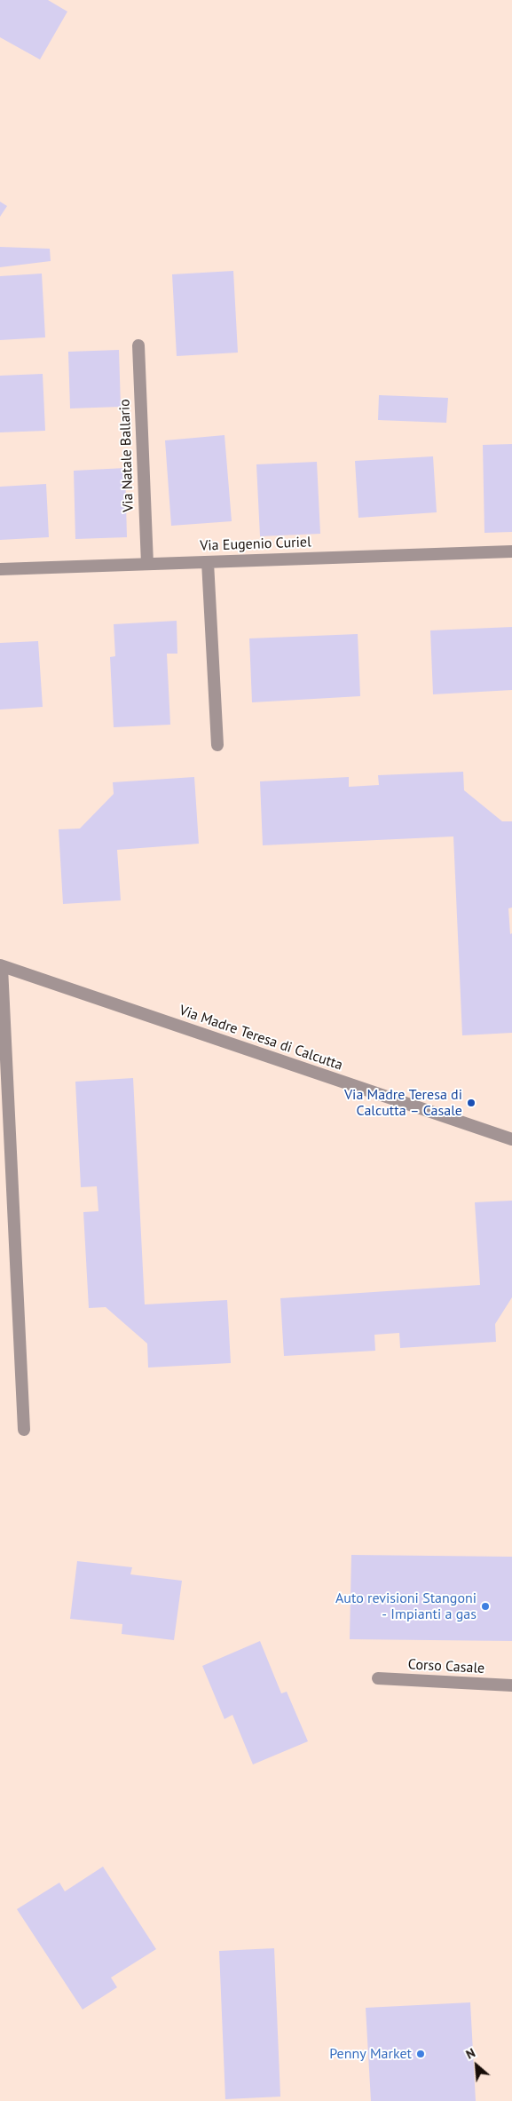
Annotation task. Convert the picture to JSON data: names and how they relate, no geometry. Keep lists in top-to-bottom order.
{
  "streets": {
    "street": [
      "Via Natale Ballario",
      "Via Eugenio Curiel",
      "Via Madre Teresa di Calcutta",
      "Corso Casale"
    ]
  },
  "crossings": [
    ["Via Natale Ballario", "Via Eugenio Curiel"]
  ],
  "places": ["Via Madre Teresa di Calcutta – Casale", "Auto revisioni Stangoni - Impianti a gas", "Penny Market"],
  "north": "top left"
}
